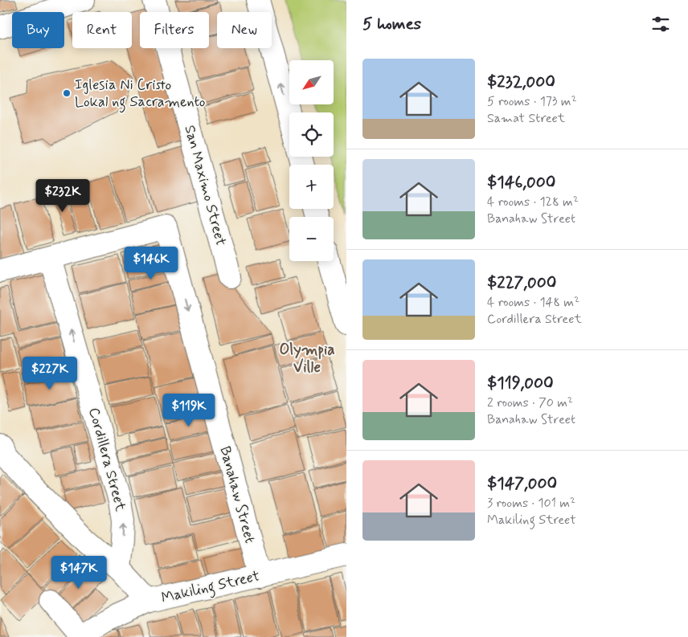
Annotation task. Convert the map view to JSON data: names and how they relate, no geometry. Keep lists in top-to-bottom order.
{
  "streets": {
    "street": [
      "San Maximo Street",
      "Cordillera Street",
      "Banahaw Street",
      "Makiling Street"
    ]
  },
  "crossings": [
    ["Cordillera Street", "Banahaw Street"],
    ["Banahaw Street", "Makiling Street"]
  ],
  "one_way": ["Cordillera Street"],
  "districts": ["Olympia Ville"],
  "places": ["Iglesia Ni Cristo Lokal ng Sacramento"],
  "north": "bottom left",
  "page": {
    "heading": "5 homes",
    "chip": [
      "Buy",
      "Rent",
      "Filters",
      "New"
    ],
    "list": [
      {
        "name": "$232,000",
        "note": "5 rooms · 173 m² · Samat Street"
      },
      {
        "name": "$146,000",
        "note": "4 rooms · 128 m² · Banahaw Street"
      },
      {
        "name": "$227,000",
        "note": "4 rooms · 148 m² · Cordillera Street"
      },
      {
        "name": "$119,000",
        "note": "2 rooms · 70 m² · Banahaw Street"
      },
      {
        "name": "$147,000",
        "note": "3 rooms · 101 m² · Makiling Street"
      }
    ],
    "map_buttons": ["+", "−"],
    "price": [
      "$232K",
      "$146K",
      "$227K",
      "$119K",
      "$147K"
    ]
  }
}
